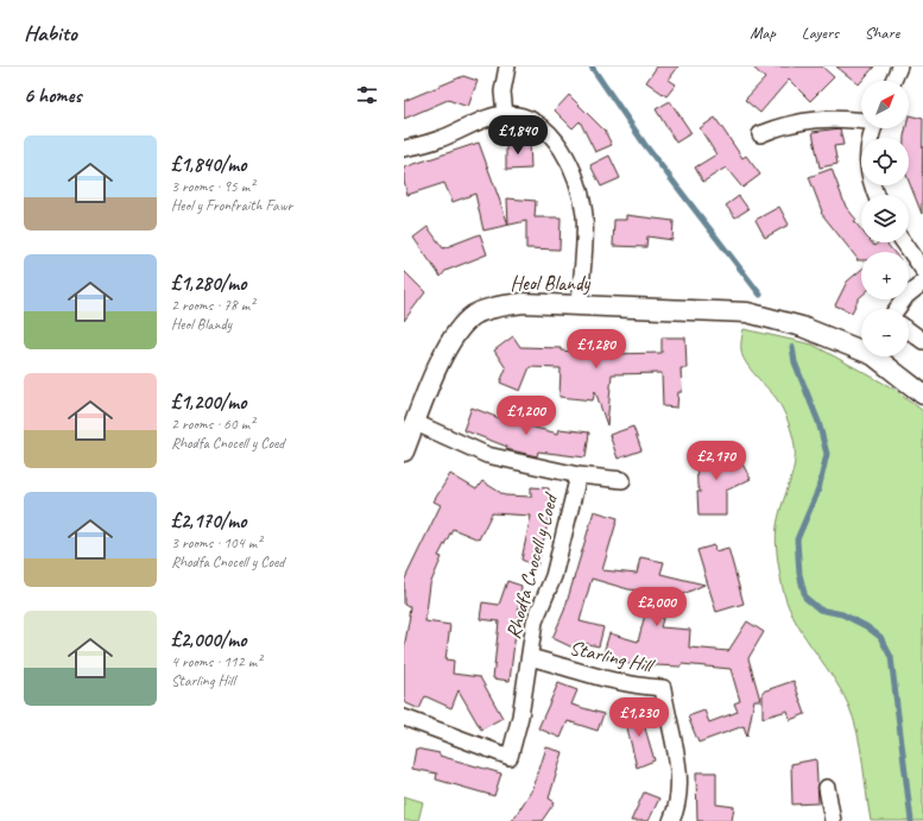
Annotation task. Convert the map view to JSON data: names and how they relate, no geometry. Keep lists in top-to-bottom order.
{
  "streets": {
    "street": ["Heol Blandy", "Rhodfa Cnocell y Coed", "Starling Hill"]
  },
  "crossings": [
    ["Heol Blandy", "Rhodfa Cnocell y Coed"],
    ["Rhodfa Cnocell y Coed", "Starling Hill"]
  ],
  "north": "top right",
  "page": {
    "header": "Habito",
    "nav": ["Map", "Layers", "Share"],
    "heading": "6 homes",
    "map_buttons": ["+", "−"],
    "price": [
      "£1,840",
      "£1,280",
      "£1,200",
      "£2,170",
      "£2,000",
      "£1,230"
    ],
    "list": [
      {
        "name": "£1,840/mo",
        "note": "3 rooms · 95 m² · Heol y Fronfraith Fawr"
      },
      {
        "name": "£1,280/mo",
        "note": "2 rooms · 78 m² · Heol Blandy"
      },
      {
        "name": "£1,200/mo",
        "note": "2 rooms · 60 m² · Rhodfa Cnocell y Coed"
      },
      {
        "name": "£2,170/mo",
        "note": "3 rooms · 104 m² · Rhodfa Cnocell y Coed"
      },
      {
        "name": "£2,000/mo",
        "note": "4 rooms · 112 m² · Starling Hill"
      }
    ]
  }
}
